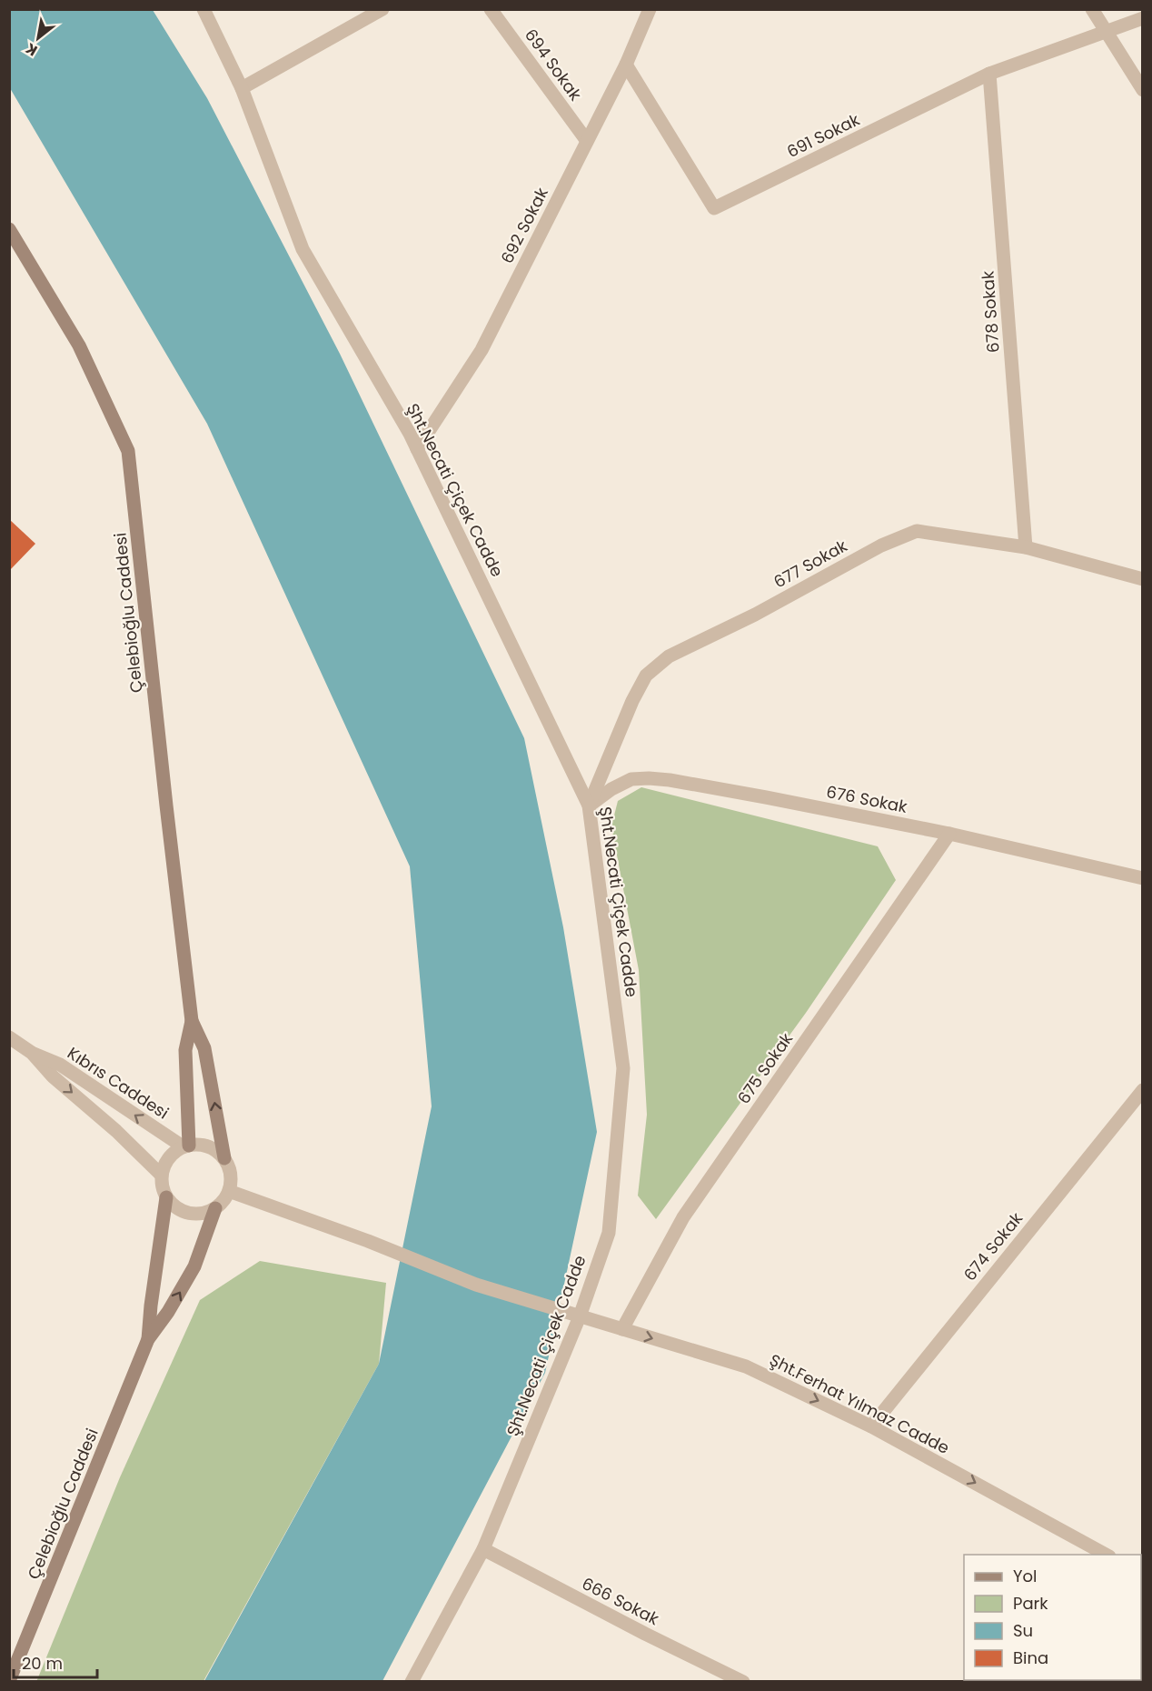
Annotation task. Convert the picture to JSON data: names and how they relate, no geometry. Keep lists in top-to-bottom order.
{
  "streets": {
    "main road": ["Çelebioğlu Caddesi"],
    "street": [
      "694 Sokak",
      "691 Sokak",
      "692 Sokak",
      "678 Sokak",
      "Şht.Necati Çiçek Cadde",
      "677 Sokak",
      "676 Sokak",
      "675 Sokak",
      "Kıbrıs Caddesi",
      "674 Sokak",
      "Şht.Ferhat Yılmaz Cadde",
      "666 Sokak"
    ]
  },
  "crossings": [
    ["694 Sokak", "692 Sokak"],
    ["691 Sokak", "692 Sokak"],
    ["691 Sokak", "678 Sokak"],
    ["692 Sokak", "Şht.Necati Çiçek Cadde"],
    ["678 Sokak", "677 Sokak"],
    ["Şht.Necati Çiçek Cadde", "677 Sokak"],
    ["Şht.Necati Çiçek Cadde", "676 Sokak"],
    ["Şht.Necati Çiçek Cadde", "Şht.Ferhat Yılmaz Cadde"],
    ["Şht.Necati Çiçek Cadde", "666 Sokak"],
    ["677 Sokak", "676 Sokak"],
    ["Çelebioğlu Caddesi", "Kıbrıs Caddesi"],
    ["Çelebioğlu Caddesi", "Şht.Ferhat Yılmaz Cadde"],
    ["676 Sokak", "675 Sokak"],
    ["675 Sokak", "Şht.Ferhat Yılmaz Cadde"],
    ["Kıbrıs Caddesi", "Şht.Ferhat Yılmaz Cadde"],
    ["674 Sokak", "Şht.Ferhat Yılmaz Cadde"]
  ],
  "one_way": ["Şht.Ferhat Yılmaz Cadde"],
  "legend": [
    "Yol",
    "Park",
    "Su",
    "Bina"
  ],
  "scale_bar": "20 m",
  "north": "bottom left"
}
